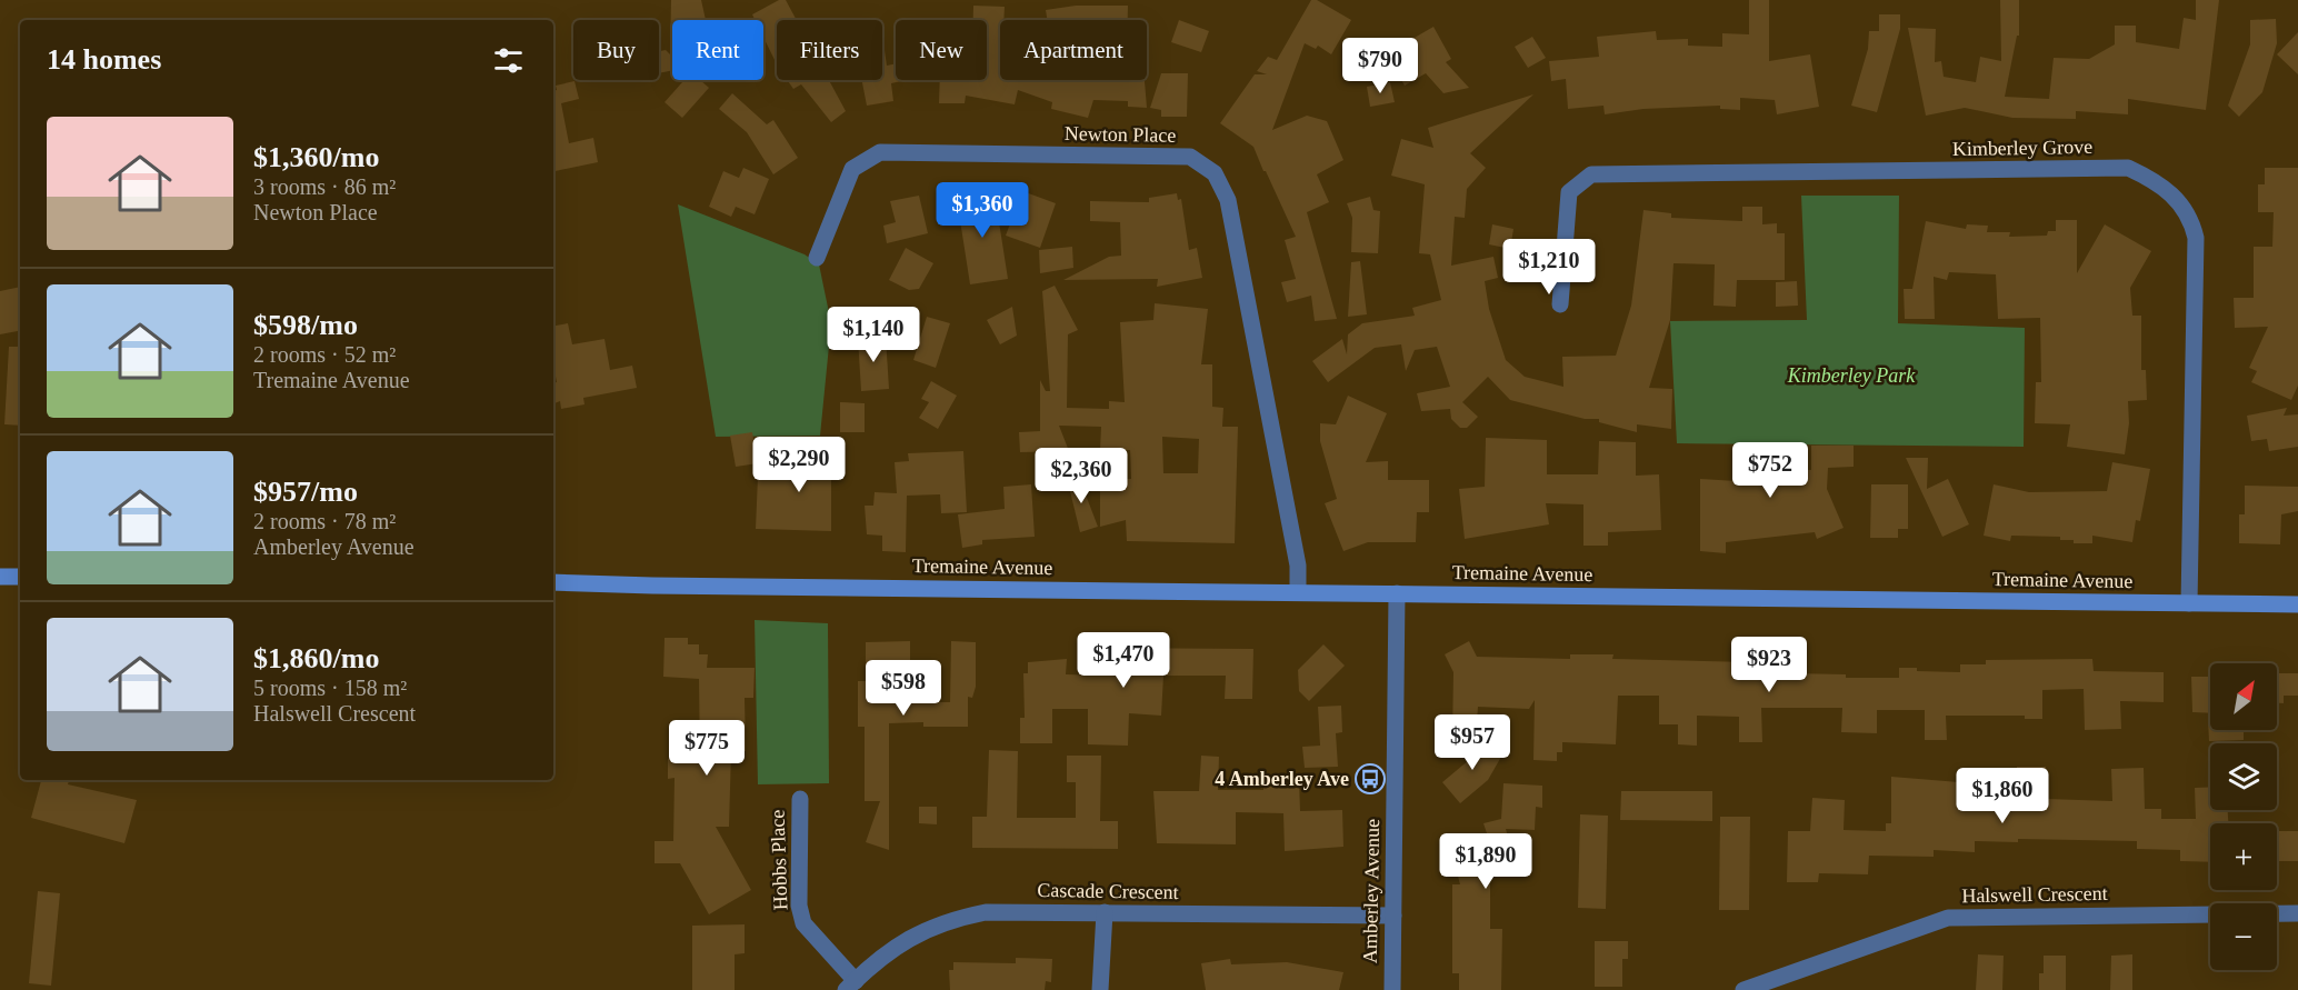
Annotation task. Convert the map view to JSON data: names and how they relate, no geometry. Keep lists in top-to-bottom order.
{
  "streets": {
    "main road": ["Tremaine Avenue"],
    "street": [
      "Newton Place",
      "Kimberley Grove",
      "Hobbs Place",
      "Cascade Crescent",
      "Amberley Avenue",
      "Halswell Crescent"
    ]
  },
  "crossings": [
    ["Newton Place", "Tremaine Avenue"],
    ["Kimberley Grove", "Tremaine Avenue"],
    ["Tremaine Avenue", "Amberley Avenue"],
    ["Hobbs Place", "Cascade Crescent"],
    ["Cascade Crescent", "Amberley Avenue"]
  ],
  "parks": ["Kimberley Park"],
  "places": {
    "bus stop": ["4 Amberley Ave"]
  },
  "north": "top right",
  "page": {
    "chip": [
      "Buy",
      "Rent",
      "Filters",
      "New",
      "Apartment"
    ],
    "heading": "14 homes",
    "price": [
      "$790",
      "$1,360",
      "$1,210",
      "$1,140",
      "$2,290",
      "$752",
      "$2,360",
      "$1,470",
      "$923",
      "$598",
      "$957",
      "$775",
      "$1,860",
      "$1,890"
    ],
    "list": [
      {
        "name": "$1,360/mo",
        "note": "3 rooms · 86 m² · Newton Place"
      },
      {
        "name": "$598/mo",
        "note": "2 rooms · 52 m² · Tremaine Avenue"
      },
      {
        "name": "$957/mo",
        "note": "2 rooms · 78 m² · Amberley Avenue"
      },
      {
        "name": "$1,860/mo",
        "note": "5 rooms · 158 m² · Halswell Crescent"
      }
    ],
    "map_buttons": ["+", "−"]
  }
}
